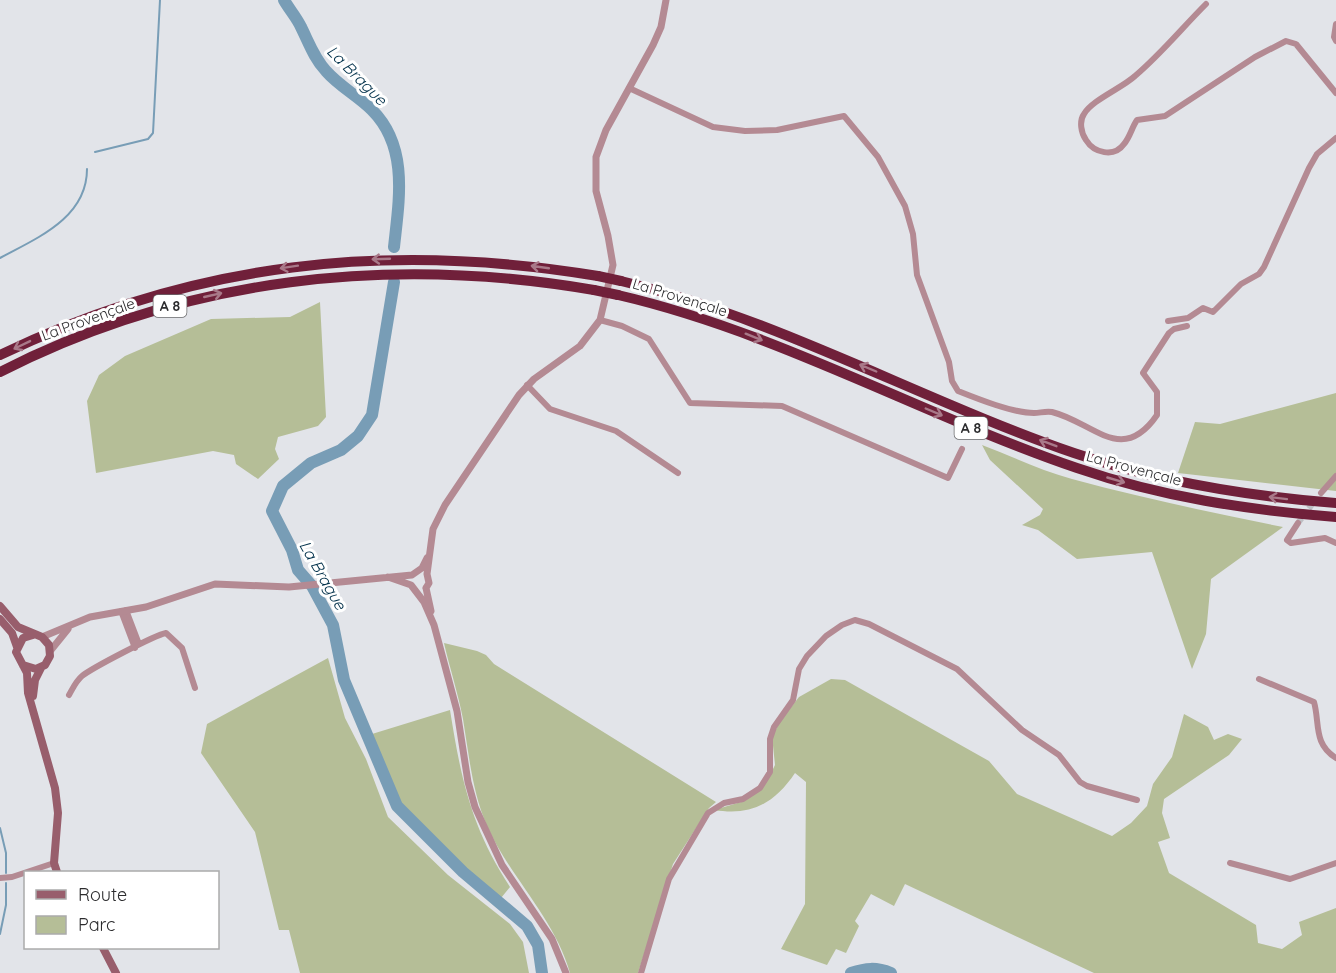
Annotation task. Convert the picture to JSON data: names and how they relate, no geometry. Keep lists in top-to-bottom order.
{
  "streets": {
    "highway": ["La Provençale", "A 8"]
  },
  "water": ["La Brague"],
  "legend": ["Route", "Parc"]
}
